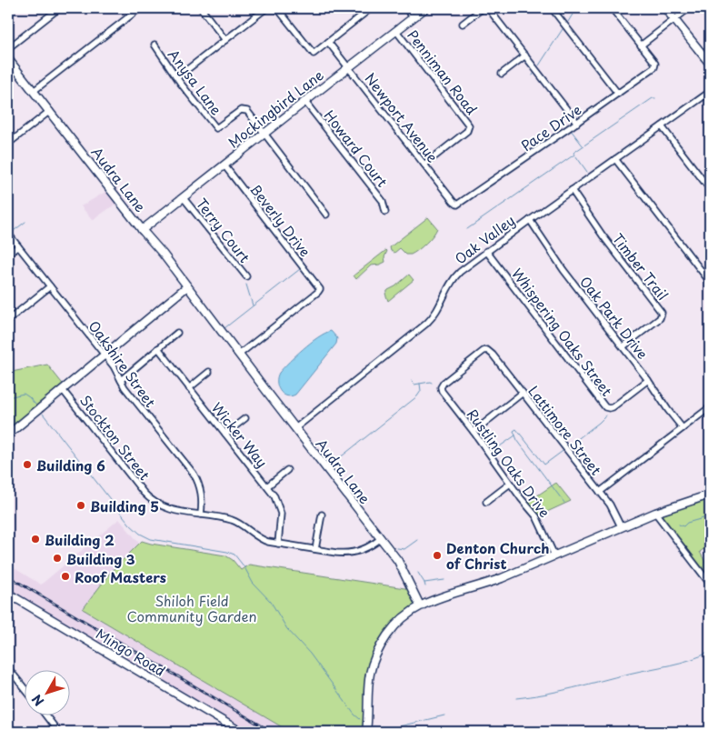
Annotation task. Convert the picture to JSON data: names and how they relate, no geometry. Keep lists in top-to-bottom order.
{
  "streets": {
    "street": [
      "Penniman Road",
      "Anysa Lane",
      "Mockingbird Lane",
      "Newport Avenue",
      "Pace Drive",
      "Howard Court",
      "Audra Lane",
      "Beverly Drive",
      "Terry Court",
      "Oak Valley",
      "Timber Trail",
      "Oak Park Drive",
      "Whispering Oaks Street",
      "Oakshire Street",
      "Lattimore Street",
      "Wicker Way",
      "Stockton Street",
      "Rustling Oaks Drive",
      "Mingo Road"
    ]
  },
  "crossings": [
    ["Penniman Road", "Mockingbird Lane"],
    ["Penniman Road", "Newport Avenue"],
    ["Anysa Lane", "Mockingbird Lane"],
    ["Mockingbird Lane", "Newport Avenue"],
    ["Mockingbird Lane", "Howard Court"],
    ["Mockingbird Lane", "Audra Lane"],
    ["Mockingbird Lane", "Beverly Drive"],
    ["Mockingbird Lane", "Terry Court"],
    ["Newport Avenue", "Pace Drive"],
    ["Audra Lane", "Beverly Drive"],
    ["Audra Lane", "Oak Valley"],
    ["Audra Lane", "Stockton Street"],
    ["Oak Valley", "Timber Trail"],
    ["Oak Valley", "Oak Park Drive"],
    ["Oak Valley", "Whispering Oaks Street"],
    ["Timber Trail", "Oak Park Drive"],
    ["Oak Park Drive", "Whispering Oaks Street"],
    ["Oakshire Street", "Stockton Street"],
    ["Lattimore Street", "Rustling Oaks Drive"],
    ["Wicker Way", "Stockton Street"]
  ],
  "parks": ["Shiloh Field Community Garden"],
  "places": [
    "Building 6",
    "Building 5",
    "Building 2",
    "Denton Church of Christ",
    "Building 3",
    "Roof Masters"
  ],
  "north": "bottom left"
}
